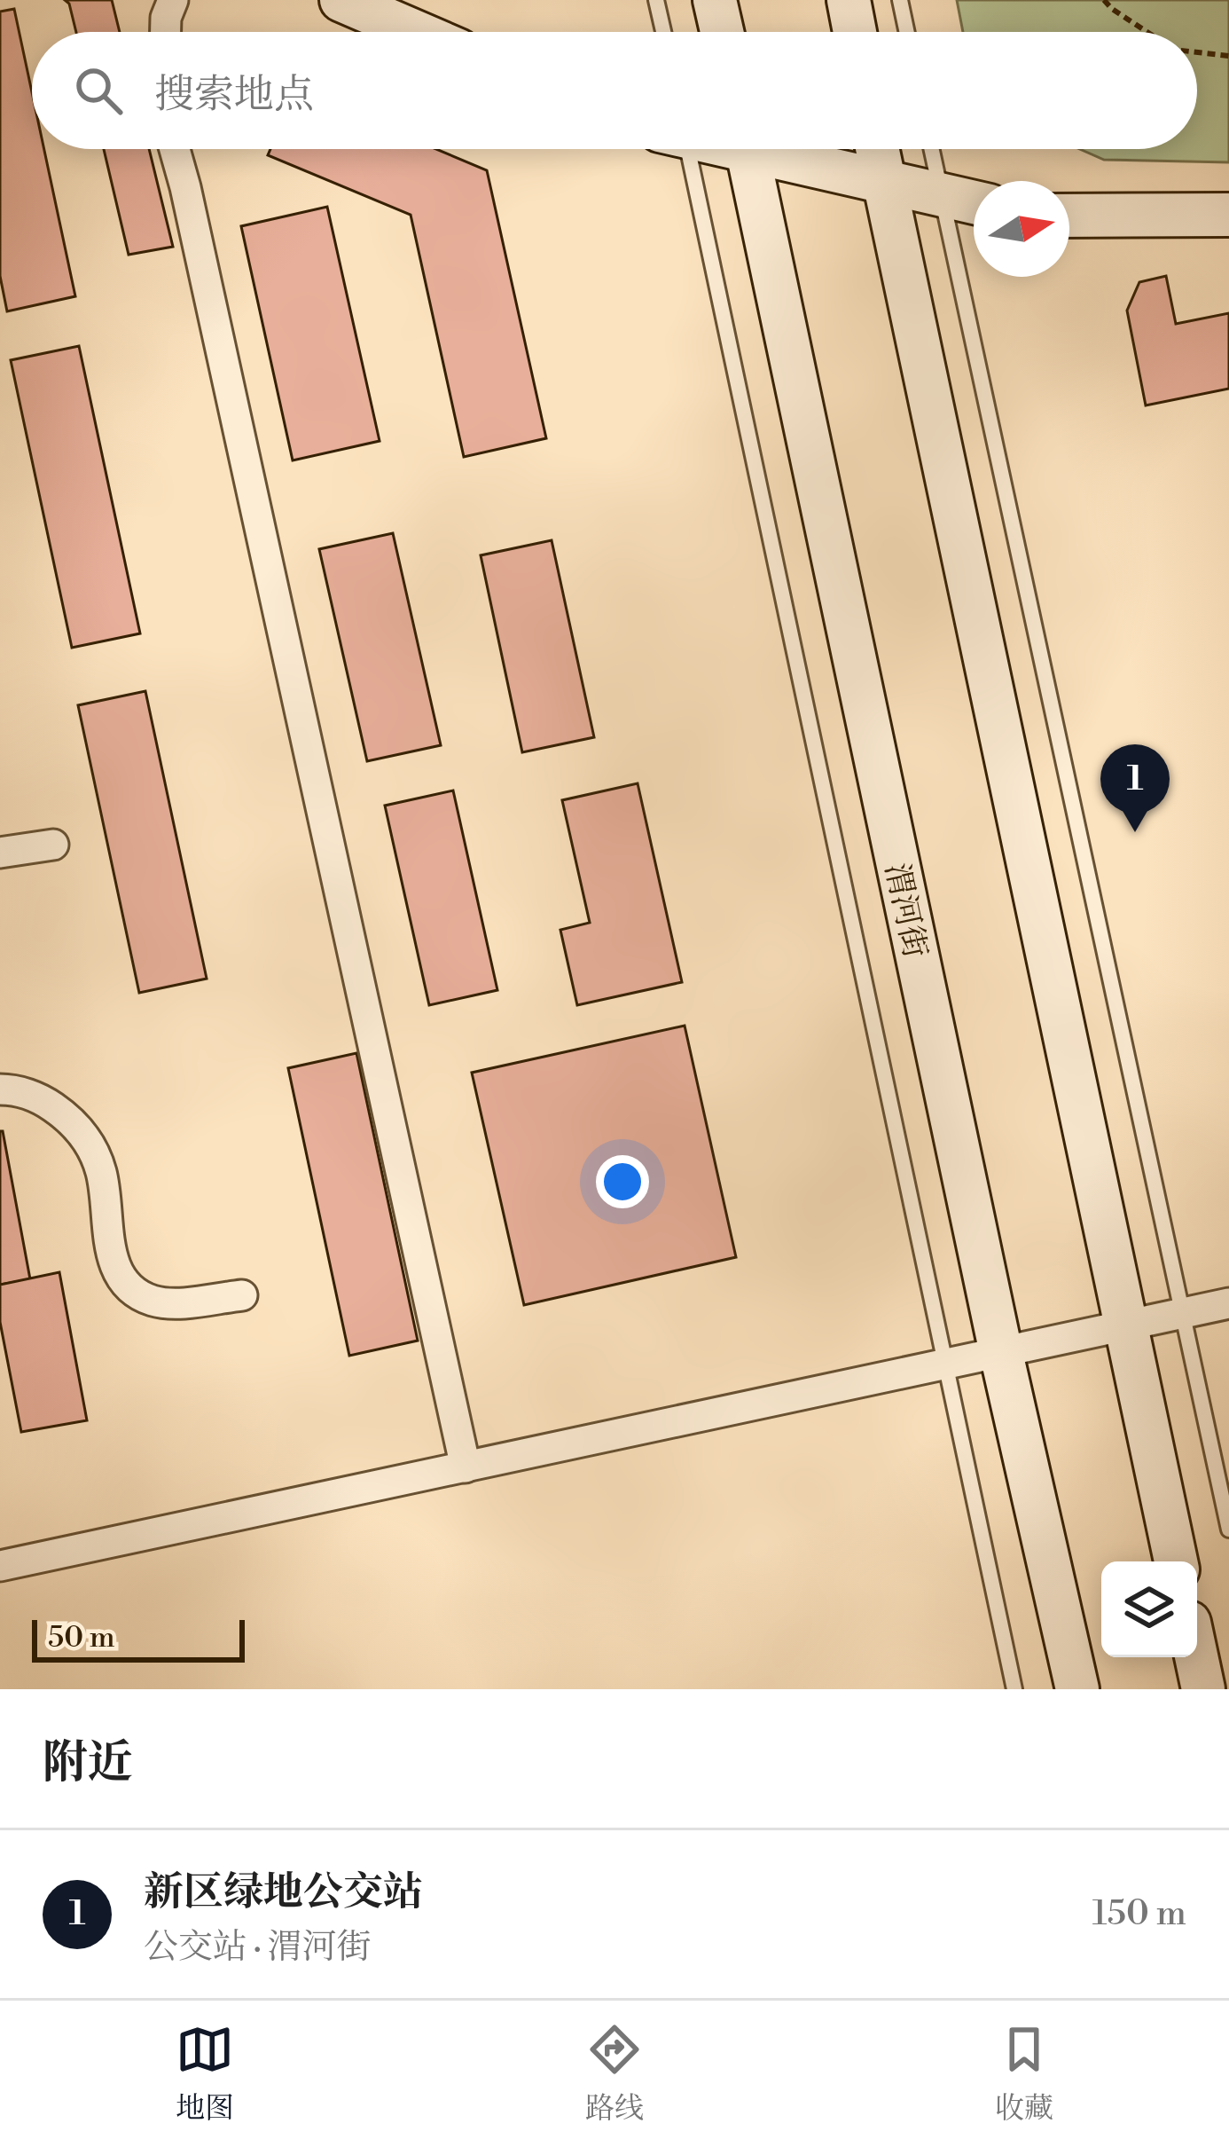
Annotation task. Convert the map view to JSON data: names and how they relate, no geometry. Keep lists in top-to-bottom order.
{
  "streets": {
    "main road": ["渭河街"]
  },
  "scale_bar": "50 m",
  "north": "right",
  "page": {
    "search": "搜索地点",
    "pins": "1",
    "scale": "50 m",
    "heading": "附近",
    "list": [
      {
        "mark": "1",
        "name": "新区绿地公交站",
        "note": "公交站 · 渭河街",
        "value": "150 m"
      }
    ],
    "nav": ["地图", "路线", "收藏"]
  }
}
